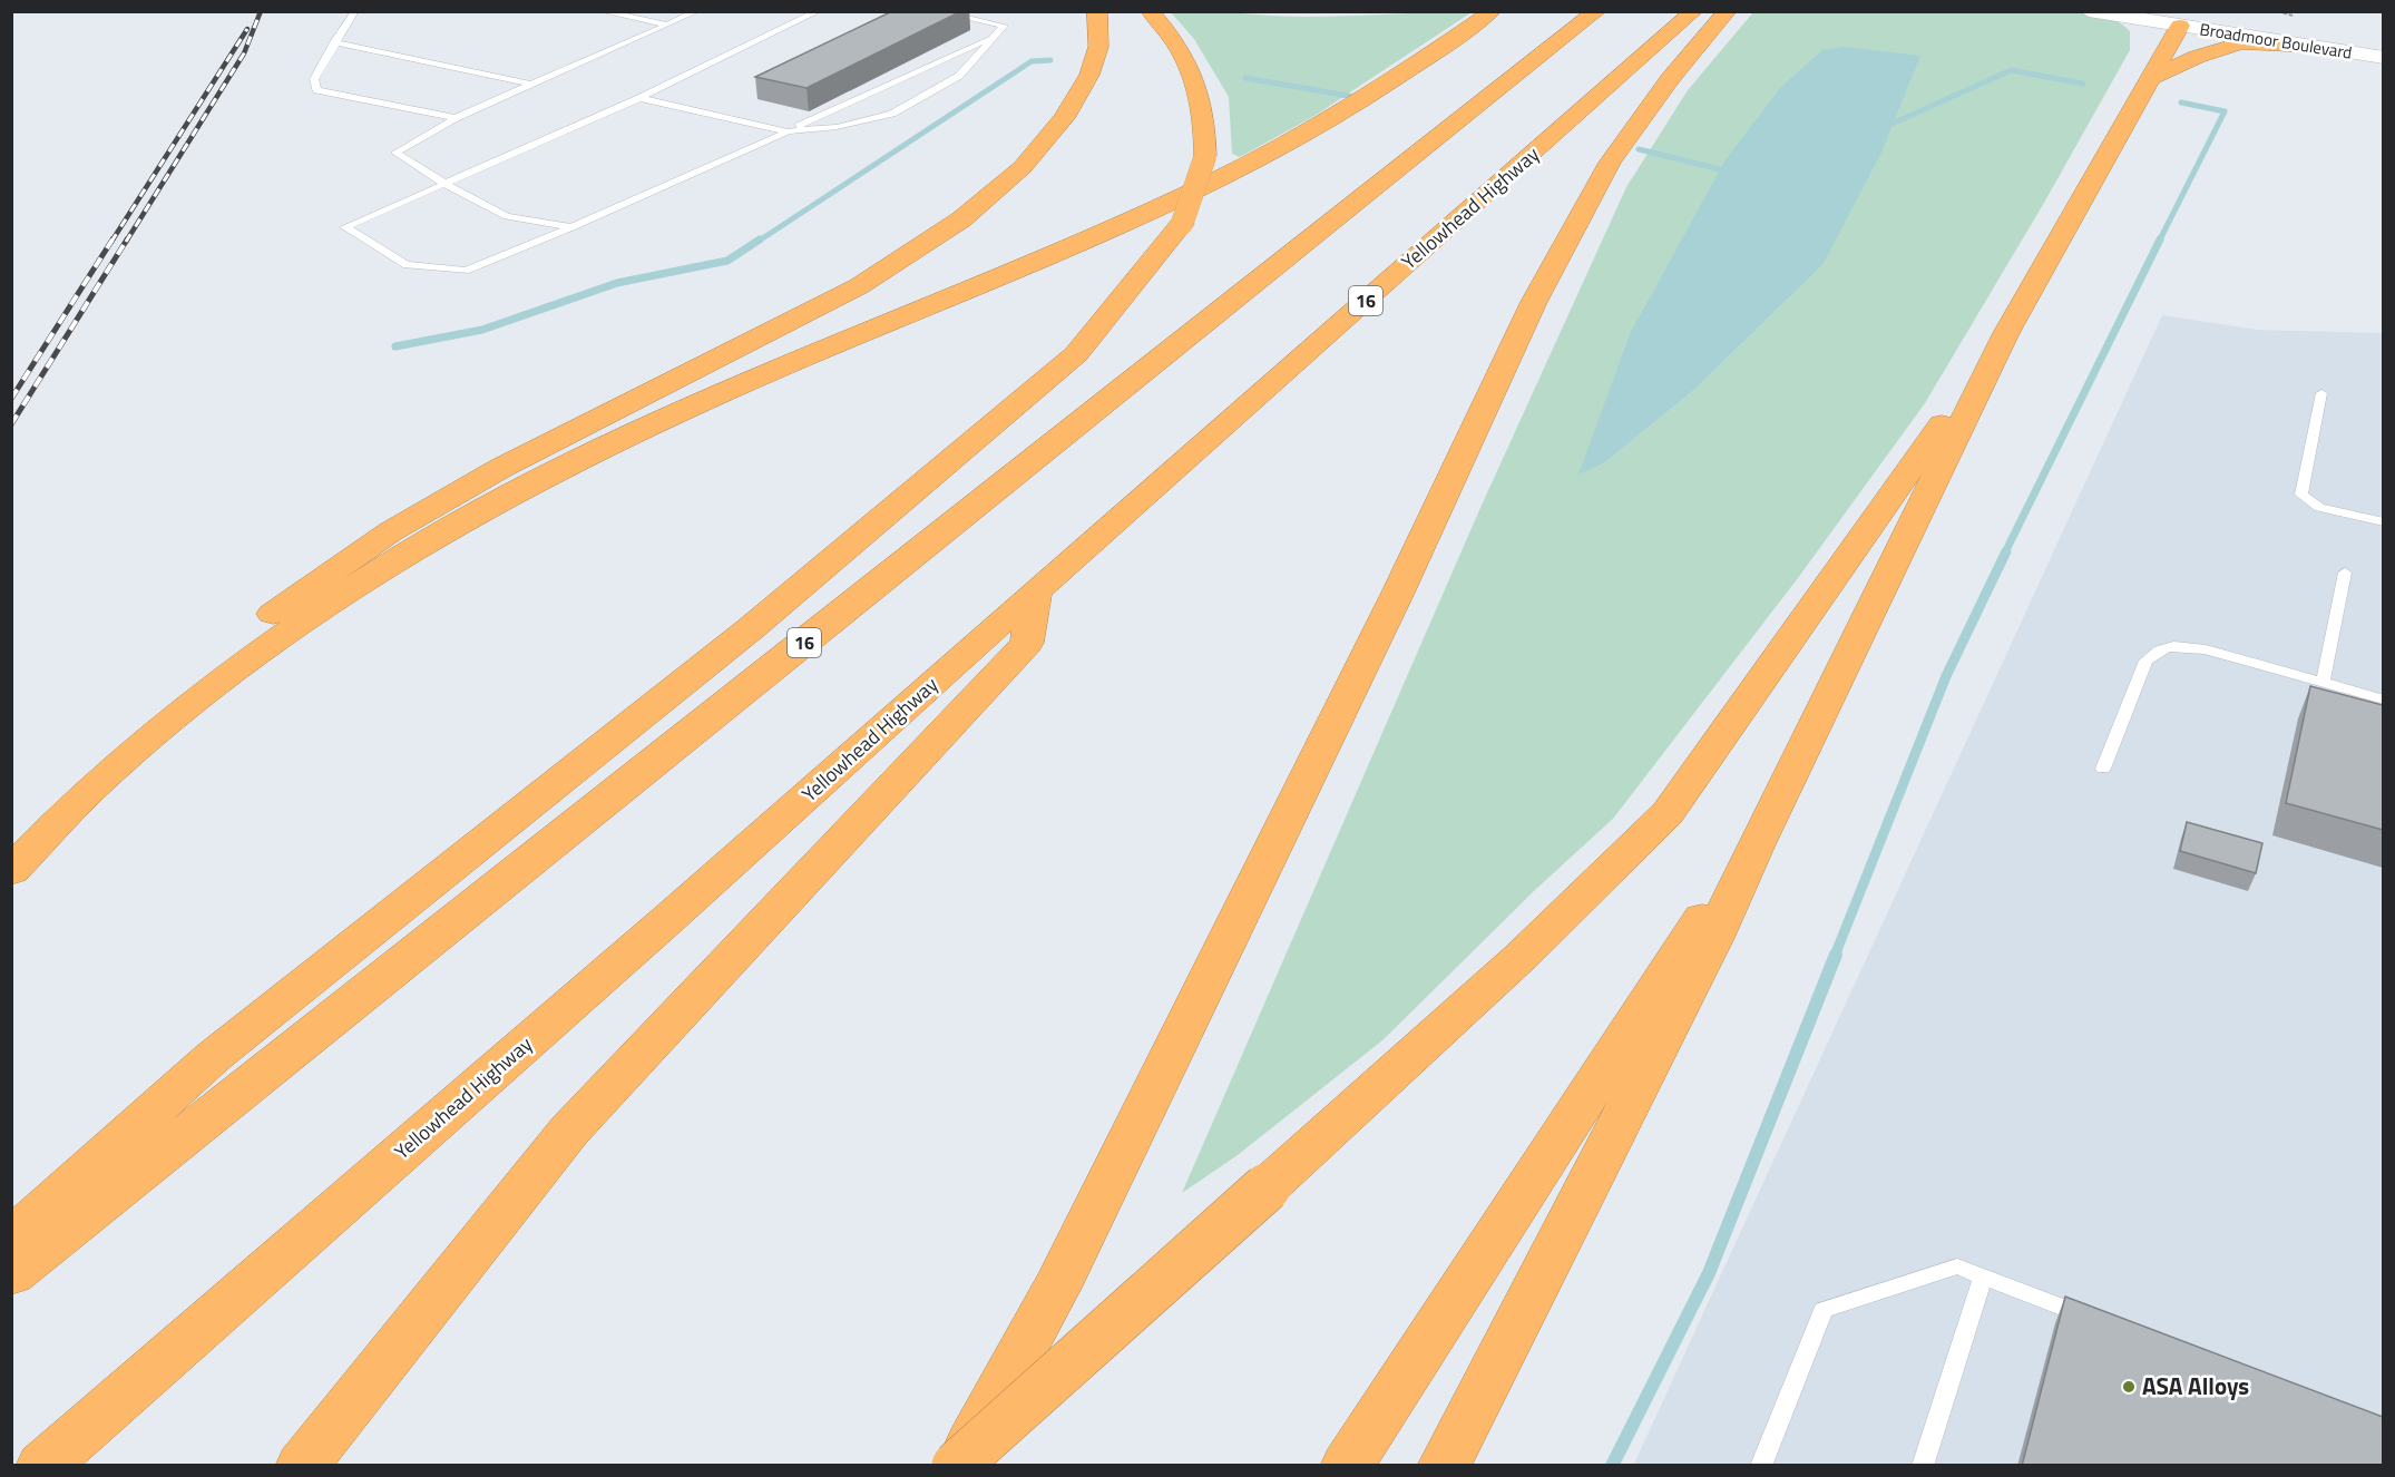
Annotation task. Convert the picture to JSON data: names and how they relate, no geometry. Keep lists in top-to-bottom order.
{
  "streets": {
    "highway": ["Yellowhead Highway", "16"],
    "main road": ["Broadmoor Boulevard"]
  },
  "places": ["ASA Alloys"]
}
